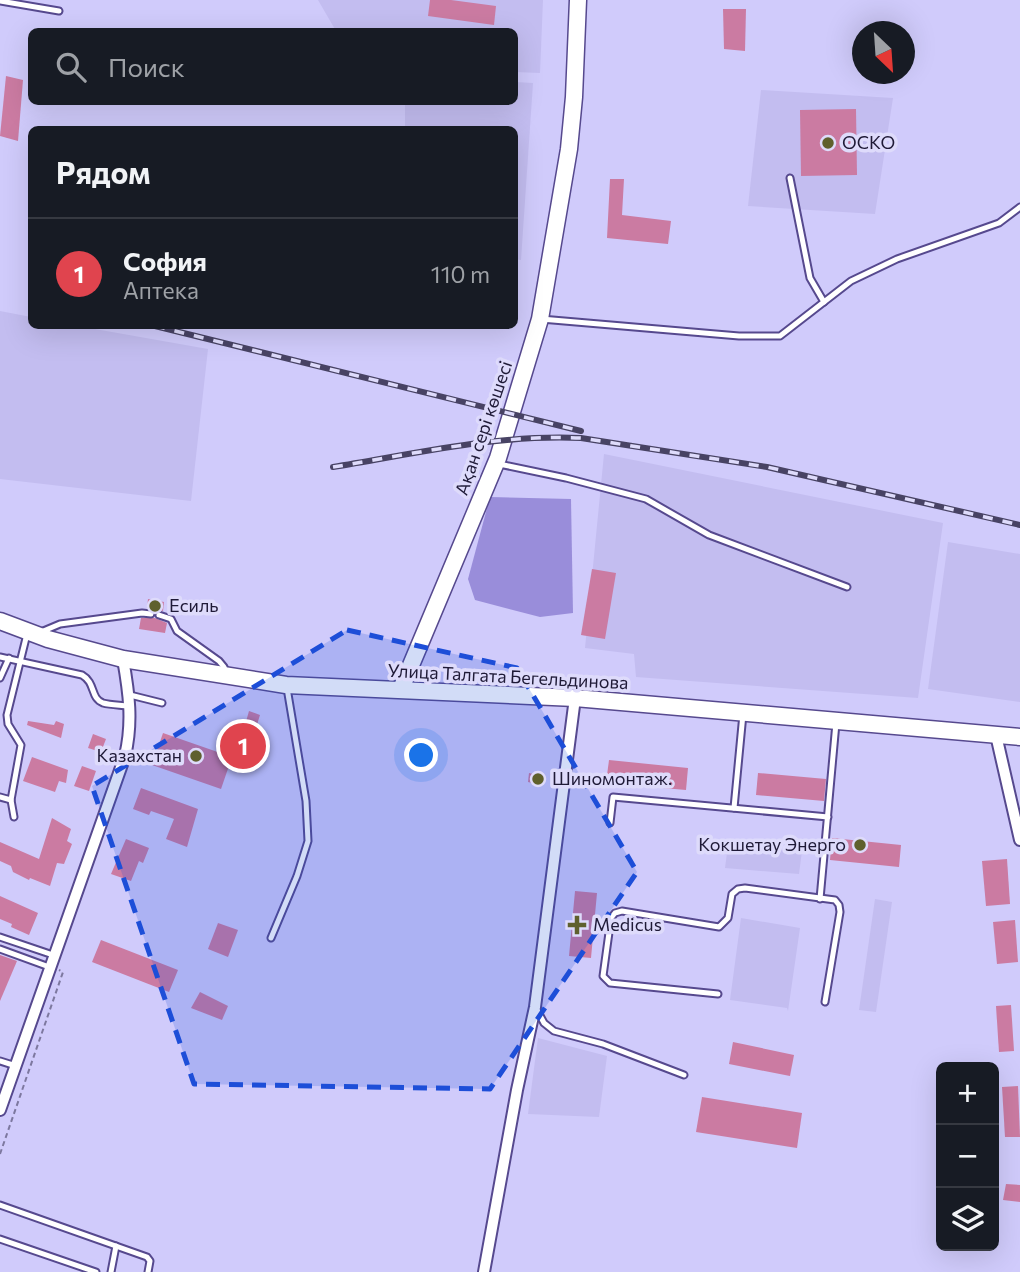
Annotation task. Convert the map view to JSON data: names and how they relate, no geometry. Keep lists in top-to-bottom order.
{
  "streets": {
    "street": ["Ақан сері көшесі", "Улица Талгата Бегельдинова"]
  },
  "crossings": [
    ["Ақан сері көшесі", "Улица Талгата Бегельдинова"]
  ],
  "places": {
    "other": [
      "ОСКО",
      "Есиль",
      "Казахстан",
      "Шиномонтаж.",
      "Кокшетау Энерго"
    ],
    "health": ["Medicus"]
  },
  "north": "bottom right",
  "page": {
    "search": "Поиск",
    "heading": "Рядом",
    "list": [
      {
        "mark": "1",
        "name": "София",
        "note": "Аптека",
        "value": "110 m"
      }
    ],
    "pins": "1",
    "map_buttons": ["+", "−"]
  }
}
